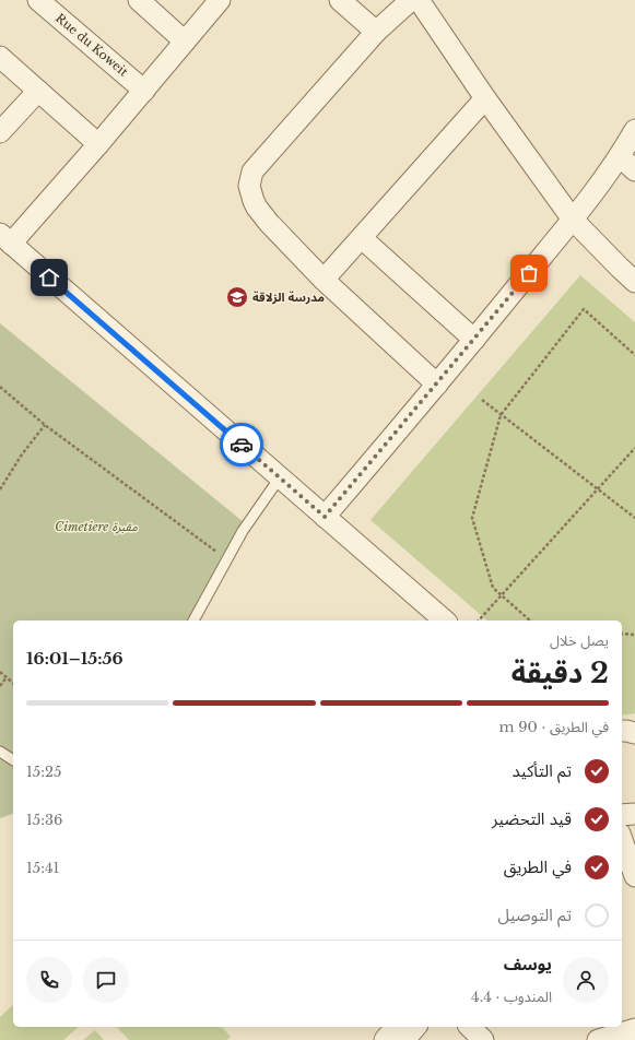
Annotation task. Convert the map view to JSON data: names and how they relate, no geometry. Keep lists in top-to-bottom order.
{
  "streets": {
    "street": ["Rue du Koweit"]
  },
  "parks": ["Cimetiere مقبرة"],
  "places": {
    "school or university": ["مدرسة الزلاقة"]
  },
  "page": {
    "heading": ["2 دقيقة", "يصل خلال", "15:56–16:01"],
    "panel": ["يوسف", "المندوب · 4.4"],
    "bar": "في الطريق · 90 m",
    "list": [
      ["تم التأكيد", "15:25"],
      ["قيد التحضير", "15:36"],
      ["في الطريق", "15:41"],
      "تم التوصيل"
    ]
  }
}
